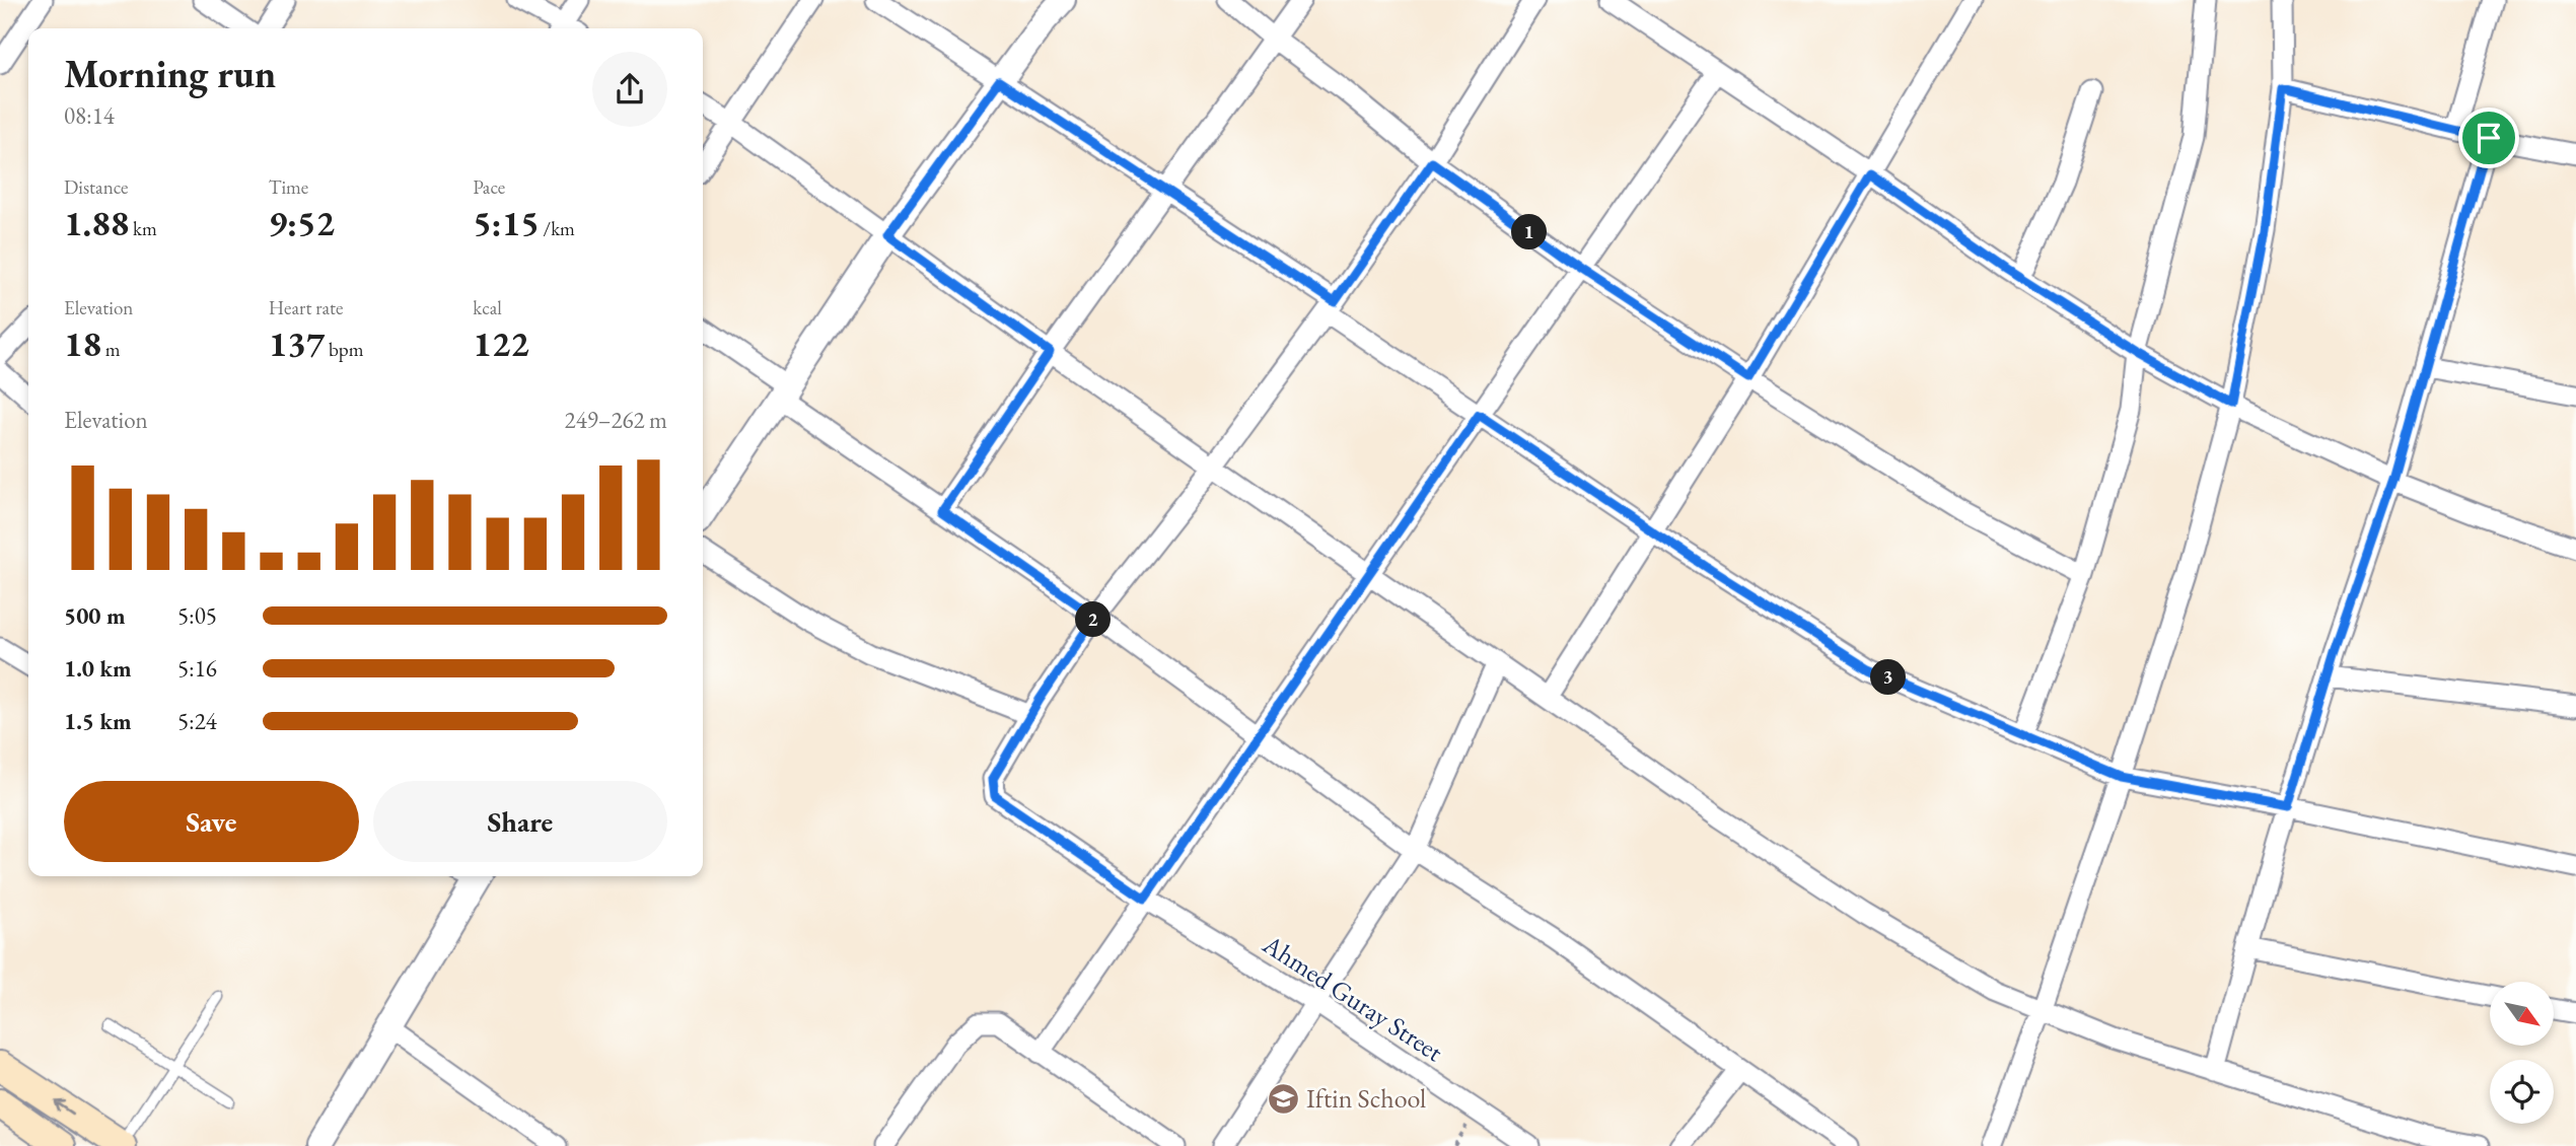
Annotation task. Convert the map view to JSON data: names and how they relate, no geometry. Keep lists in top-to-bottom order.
{
  "streets": {
    "street": ["Ahmed Guray Street"]
  },
  "places": {
    "school or university": ["Iftin School"]
  },
  "north": "bottom right",
  "page": {
    "heading": ["Morning run", "08:14"],
    "stats": [
      ["Distance", "1.88 km"],
      ["Time", "9:52"],
      ["Pace", "5:15 /km"],
      ["Elevation", "18 m"],
      ["Heart rate", "137 bpm"],
      ["kcal", "122"]
    ],
    "pins": ["1", "2", "3"],
    "chart": ["Elevation", "249–262 m"],
    "list": [
      {
        "name": "500 m",
        "note": "5:05"
      },
      {
        "name": "1.0 km",
        "note": "5:16"
      },
      {
        "name": "1.5 km",
        "note": "5:24"
      }
    ],
    "buttons": ["Save", "Share"]
  }
}
